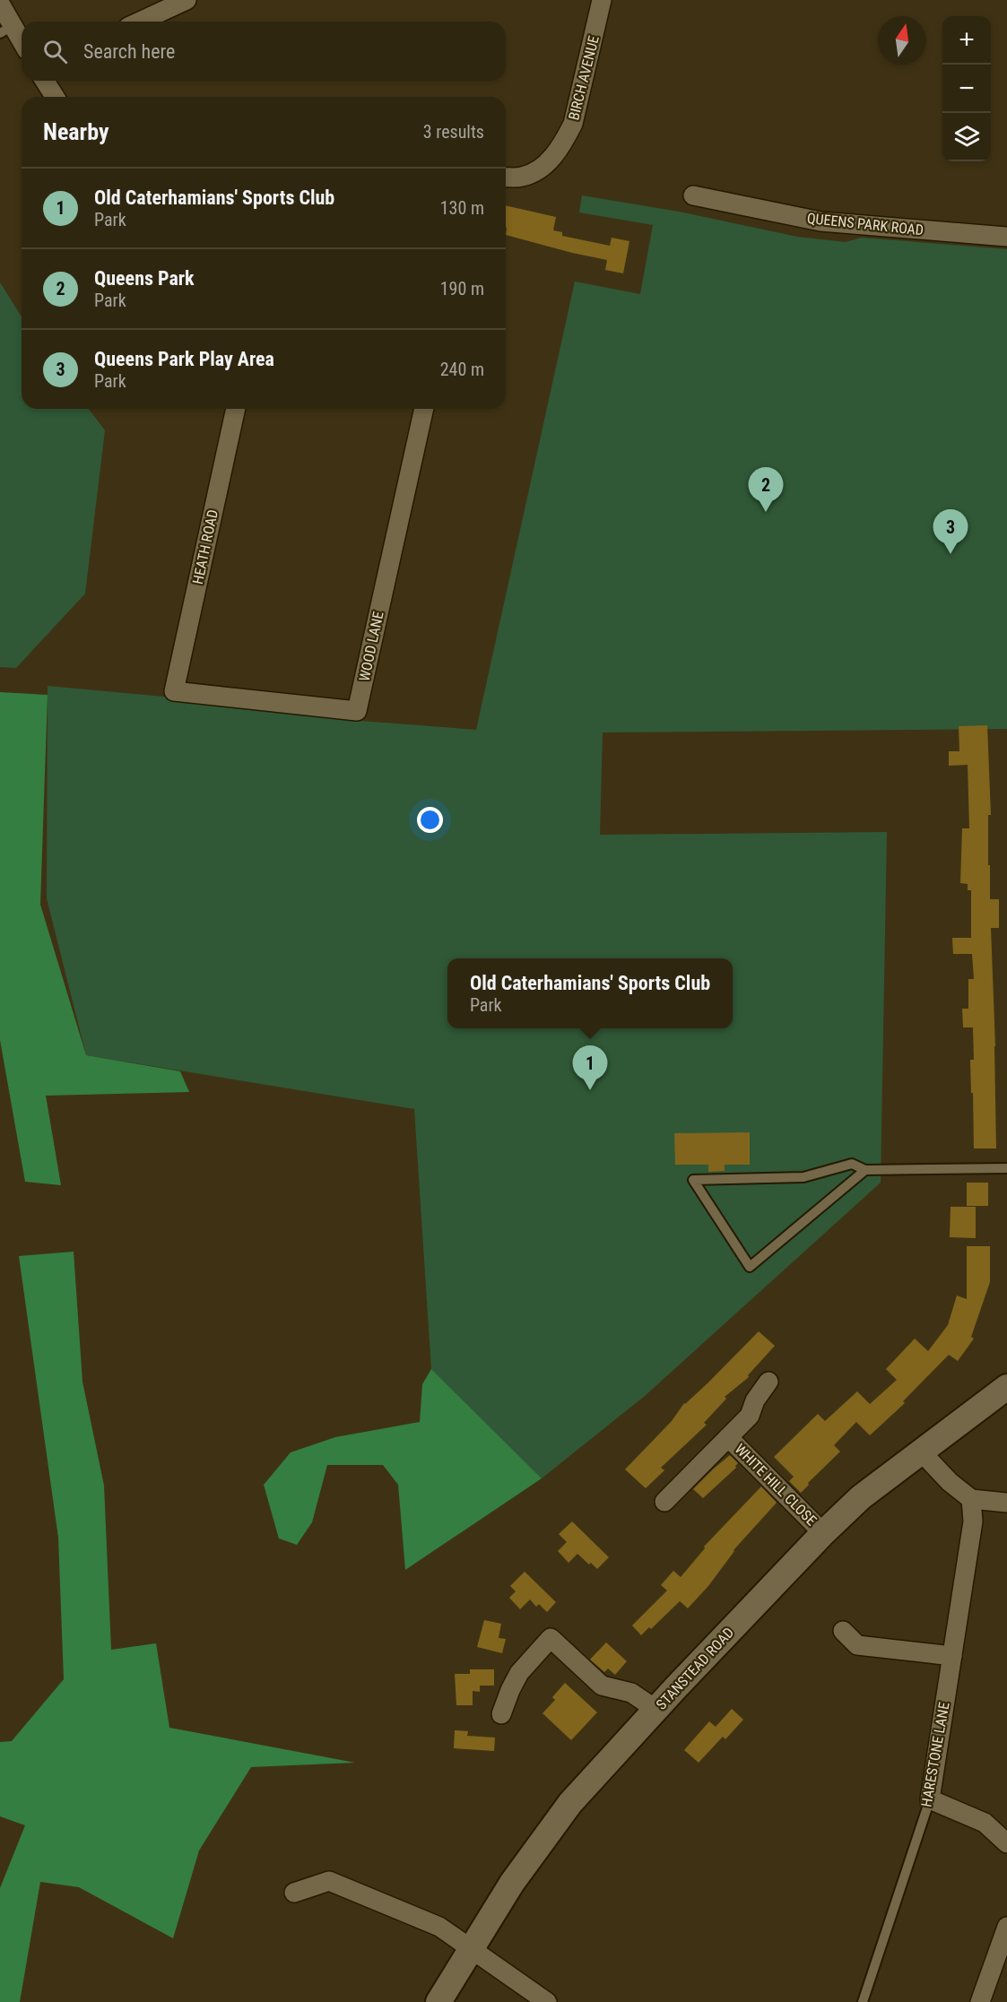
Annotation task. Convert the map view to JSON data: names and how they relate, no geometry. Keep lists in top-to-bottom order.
{
  "streets": {
    "street": [
      "BIRCH AVENUE",
      "QUEENS PARK ROAD",
      "HEATH ROAD",
      "WOOD LANE",
      "WHITE HILL CLOSE",
      "STANSTEAD ROAD",
      "HARESTONE LANE"
    ]
  },
  "crossings": [
    ["HEATH ROAD", "WOOD LANE"],
    ["WHITE HILL CLOSE", "STANSTEAD ROAD"]
  ],
  "north": "top",
  "page": {
    "map_buttons": ["+", "−"],
    "search": "Search here",
    "heading": ["Nearby", "3 results"],
    "list": [
      {
        "mark": "1",
        "name": "Old Caterhamians' Sports Club",
        "note": "Park",
        "value": "130 m"
      },
      {
        "mark": "2",
        "name": "Queens Park",
        "note": "Park",
        "value": "190 m"
      },
      {
        "mark": "3",
        "name": "Queens Park Play Area",
        "note": "Park",
        "value": "240 m"
      }
    ],
    "pins": ["2", "3", "1"],
    "popup": ["Old Caterhamians' Sports Club", "Park"]
  }
}
